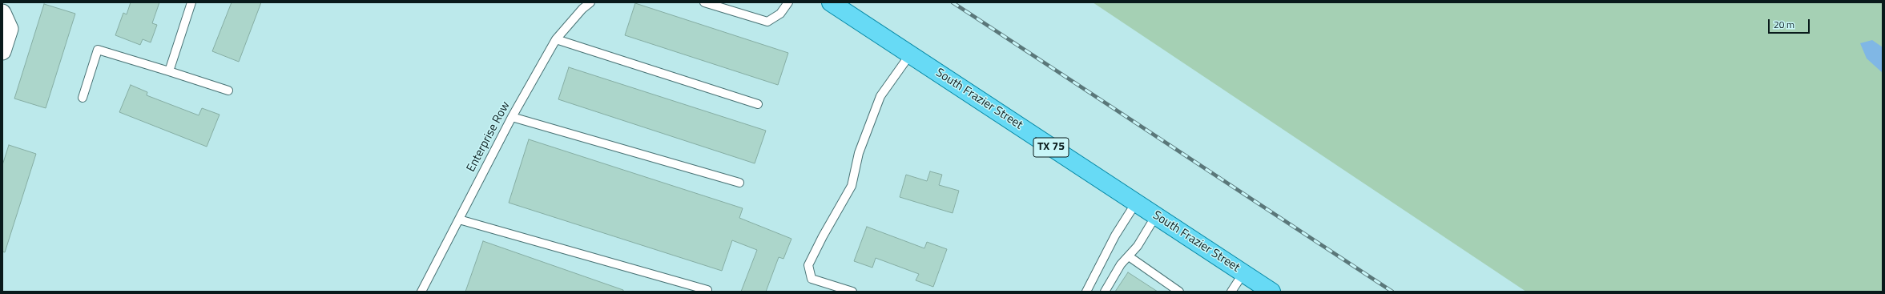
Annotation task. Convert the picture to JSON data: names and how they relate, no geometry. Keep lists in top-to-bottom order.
{
  "streets": {
    "main road": ["South Frazier Street", "TX 75"],
    "lane": ["Enterprise Row"]
  },
  "scale_bar": "20 m"
}
